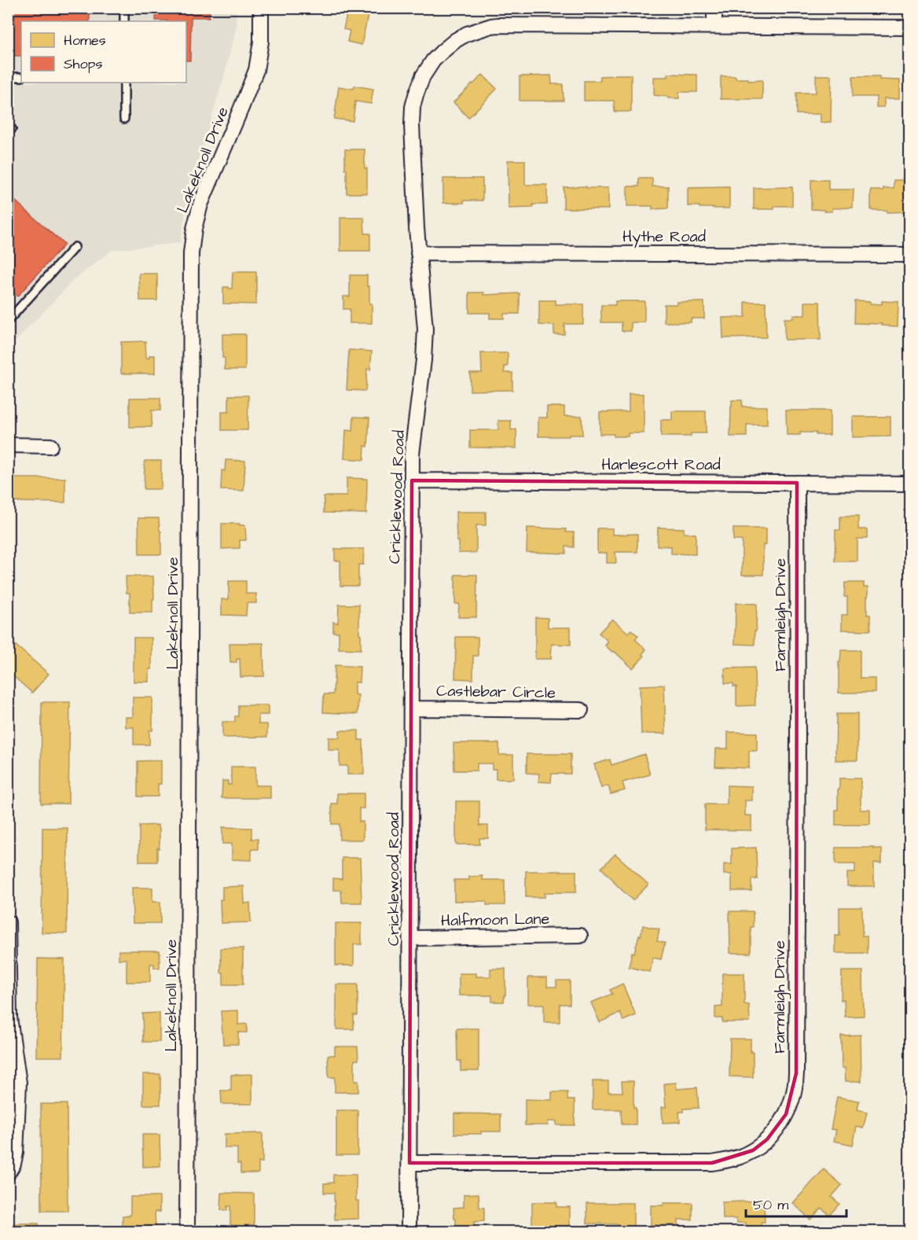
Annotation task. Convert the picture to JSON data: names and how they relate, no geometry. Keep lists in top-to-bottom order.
{
  "streets": {
    "street": [
      "Lakeknoll Drive",
      "Hythe Road",
      "Harlescott Road",
      "Cricklewood Road",
      "Farmleigh Drive",
      "Castlebar Circle",
      "Halfmoon Lane"
    ]
  },
  "crossings": [
    ["Hythe Road", "Cricklewood Road"],
    ["Harlescott Road", "Cricklewood Road"],
    ["Harlescott Road", "Farmleigh Drive"],
    ["Cricklewood Road", "Farmleigh Drive"],
    ["Cricklewood Road", "Castlebar Circle"],
    ["Cricklewood Road", "Halfmoon Lane"]
  ],
  "legend": ["Homes", "Shops"],
  "scale_bar": "50 m"
}
